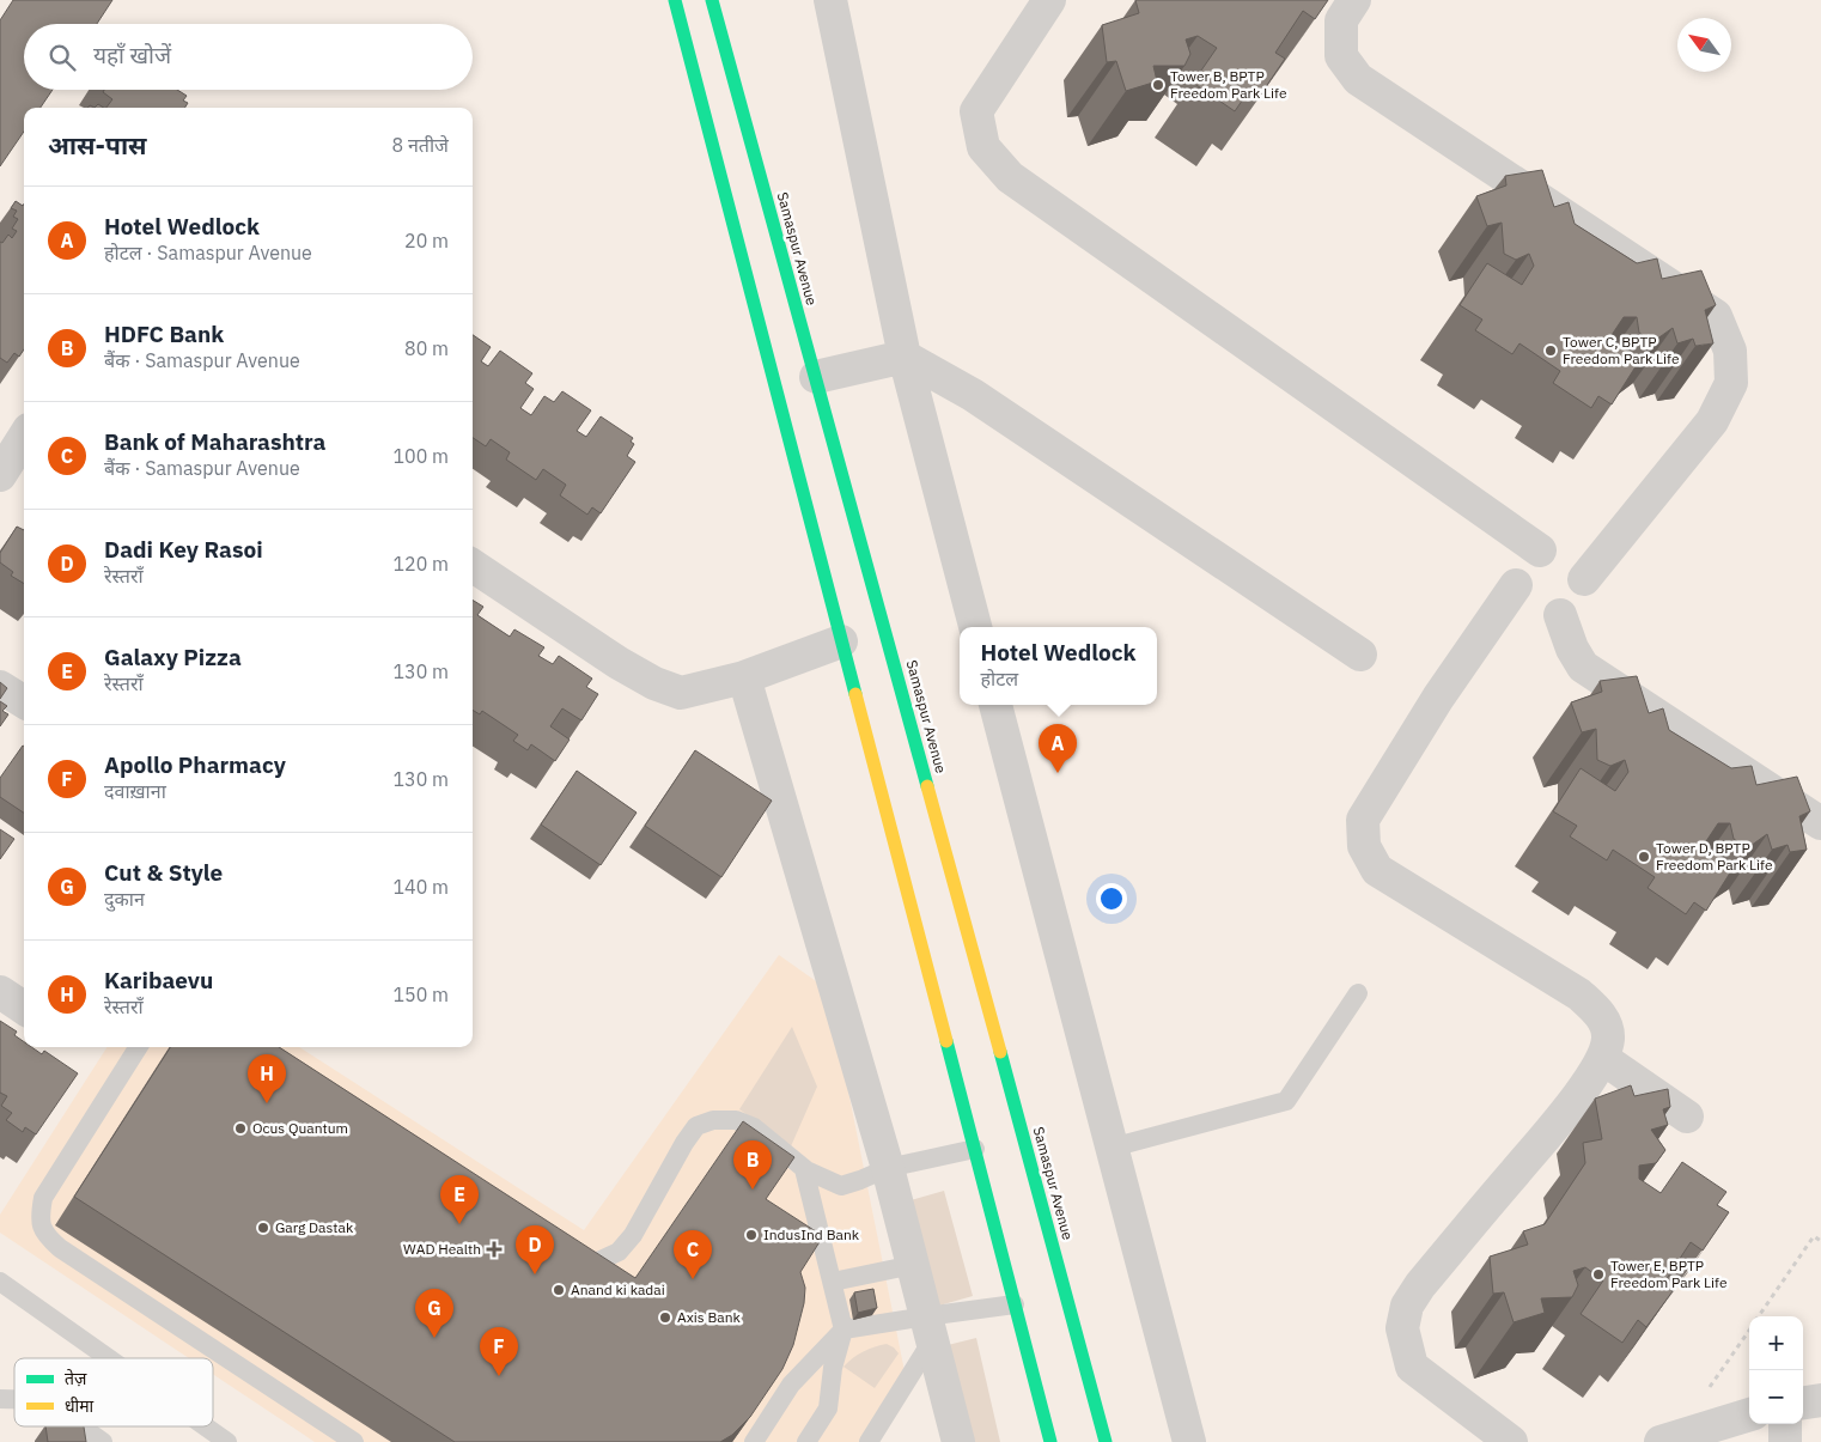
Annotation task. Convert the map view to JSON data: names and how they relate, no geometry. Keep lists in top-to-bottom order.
{
  "streets": {
    "main road": ["Samaspur Avenue"]
  },
  "places": {
    "other": [
      "Tower B, BPTP Freedom Park Life",
      "Tower C, BPTP Freedom Park Life",
      "Tower D, BPTP Freedom Park Life",
      "Ocus Quantum",
      "Garg Dastak",
      "IndusInd Bank",
      "Tower E, BPTP Freedom Park Life",
      "Anand ki kadai",
      "Axis Bank"
    ],
    "health": ["WAD Health"]
  },
  "legend": ["तेज़", "धीमा"],
  "north": "top left",
  "page": {
    "search": "यहाँ खोजें",
    "heading": ["आस-पास", "8 नतीजे"],
    "list": [
      {
        "mark": "A",
        "name": "Hotel Wedlock",
        "note": "होटल · Samaspur Avenue",
        "value": "20 m"
      },
      {
        "mark": "B",
        "name": "HDFC Bank",
        "note": "बैंक · Samaspur Avenue",
        "value": "80 m"
      },
      {
        "mark": "C",
        "name": "Bank of Maharashtra",
        "note": "बैंक · Samaspur Avenue",
        "value": "100 m"
      },
      {
        "mark": "D",
        "name": "Dadi Key Rasoi",
        "note": "रेस्तराँ",
        "value": "120 m"
      },
      {
        "mark": "E",
        "name": "Galaxy Pizza",
        "note": "रेस्तराँ",
        "value": "130 m"
      },
      {
        "mark": "F",
        "name": "Apollo Pharmacy",
        "note": "दवाख़ाना",
        "value": "130 m"
      },
      {
        "mark": "G",
        "name": "Cut & Style",
        "note": "दुकान",
        "value": "140 m"
      },
      {
        "mark": "H",
        "name": "Karibaevu",
        "note": "रेस्तराँ",
        "value": "150 m"
      }
    ],
    "popup": ["Hotel Wedlock", "होटल"],
    "pins": [
      "A",
      "H",
      "B",
      "E",
      "D",
      "C",
      "G",
      "F"
    ],
    "map_buttons": ["+", "−"]
  }
}
